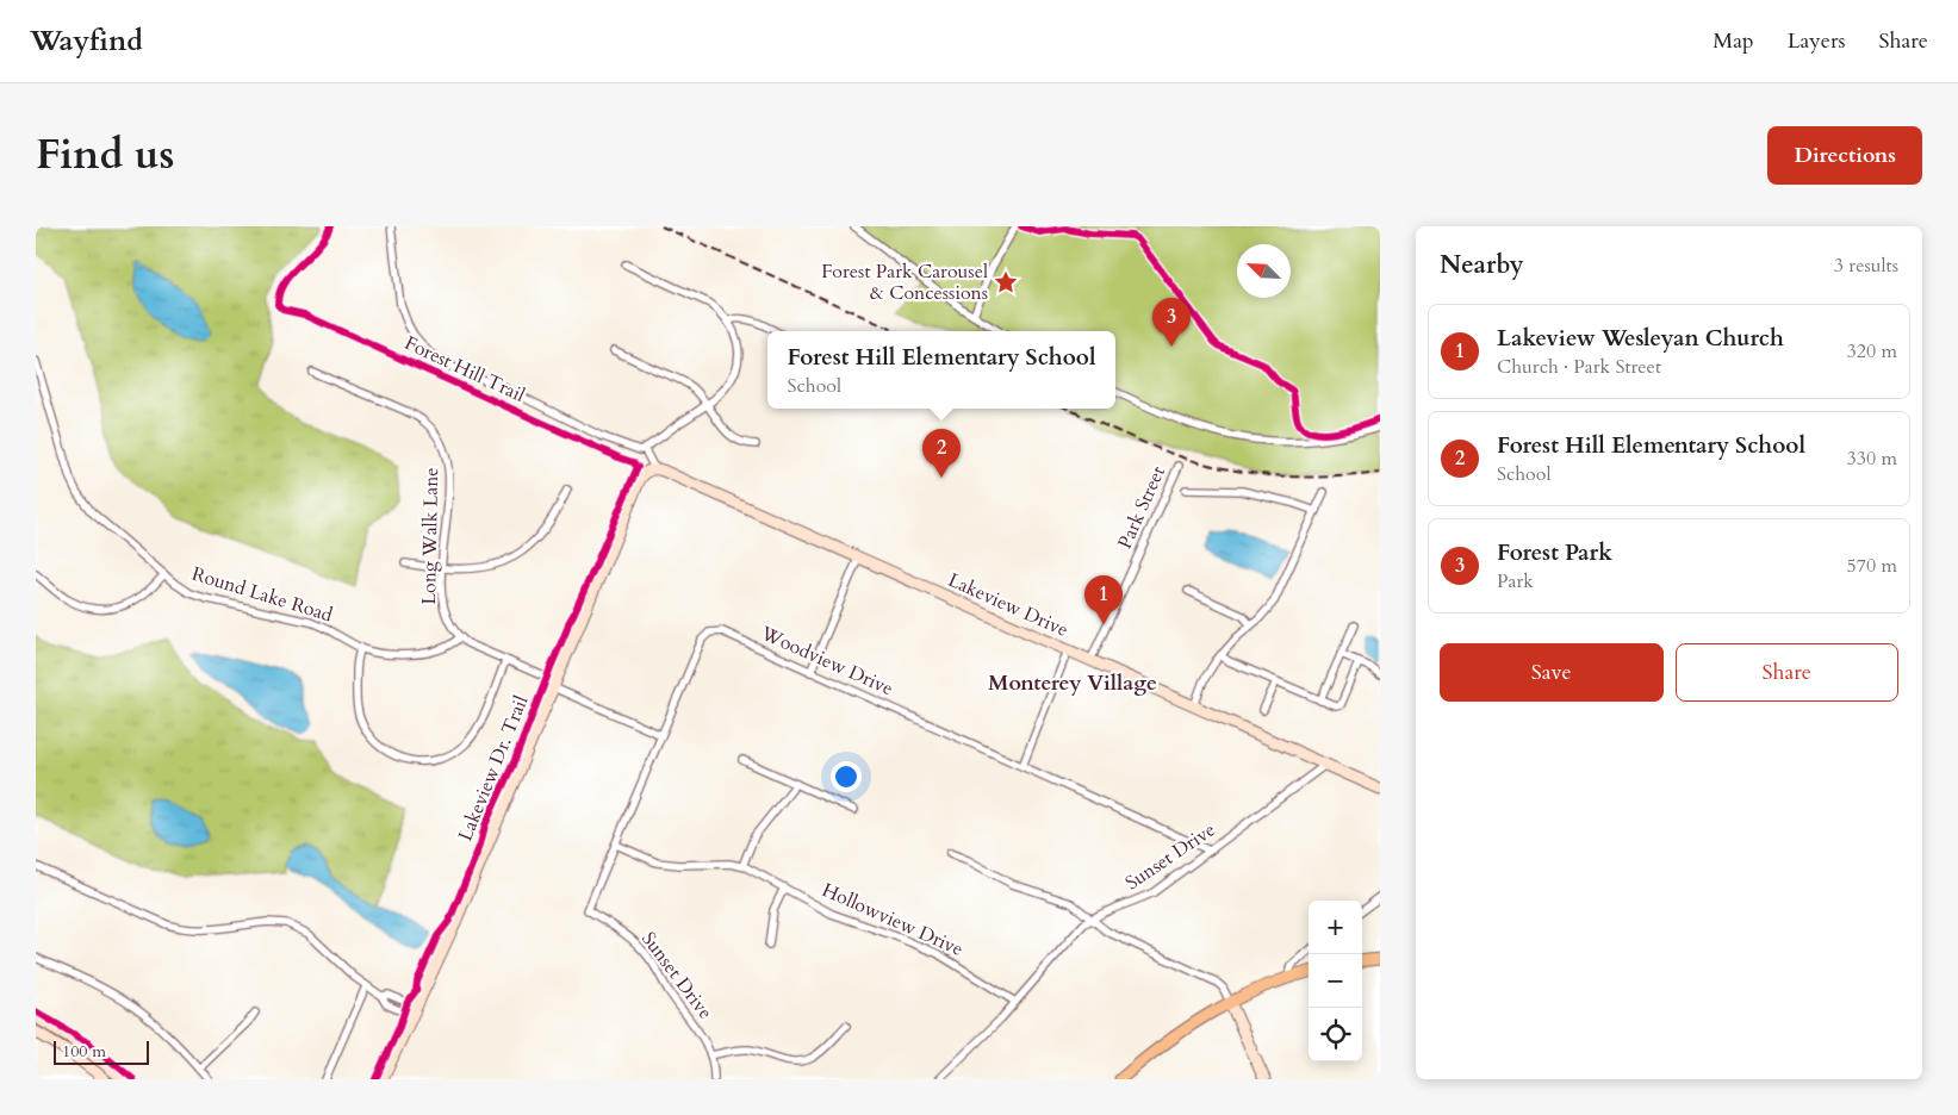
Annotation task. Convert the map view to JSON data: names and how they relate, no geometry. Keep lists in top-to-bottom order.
{
  "streets": {
    "street": [
      "Park Street",
      "Long Walk Lane",
      "Round Lake Road",
      "Lakeview Drive",
      "Woodview Drive",
      "Sunset Drive",
      "Hollowview Drive"
    ],
    "cycle path": ["Forest Hill Trail"]
  },
  "crossings": [
    ["Park Street", "Lakeview Drive"],
    ["Long Walk Lane", "Round Lake Road"],
    ["Long Walk Lane", "Woodview Drive"],
    ["Lakeview Drive", "Sunset Drive"],
    ["Woodview Drive", "Sunset Drive"],
    ["Woodview Drive", "Hollowview Drive"],
    ["Sunset Drive", "Hollowview Drive"]
  ],
  "districts": ["Monterey Village"],
  "places": {
    "place": ["Forest Park Carousel & Concessions"]
  },
  "scale_bar": "100 m",
  "north": "top left",
  "page": {
    "header": "Wayfind",
    "nav": ["Map", "Layers", "Share"],
    "title": "Find us",
    "buttons": [
      "Directions",
      ["Save", "Share"]
    ],
    "heading": ["Nearby", "3 results"],
    "pins": ["3", "2", "1"],
    "list": [
      {
        "mark": "1",
        "name": "Lakeview Wesleyan Church",
        "note": "Church · Park Street",
        "value": "320 m"
      },
      {
        "mark": "2",
        "name": "Forest Hill Elementary School",
        "note": "School",
        "value": "330 m"
      },
      {
        "mark": "3",
        "name": "Forest Park",
        "note": "Park",
        "value": "570 m"
      }
    ],
    "popup": ["Forest Hill Elementary School", "School"],
    "map_buttons": ["+", "−"],
    "scale": "100 m"
  }
}
